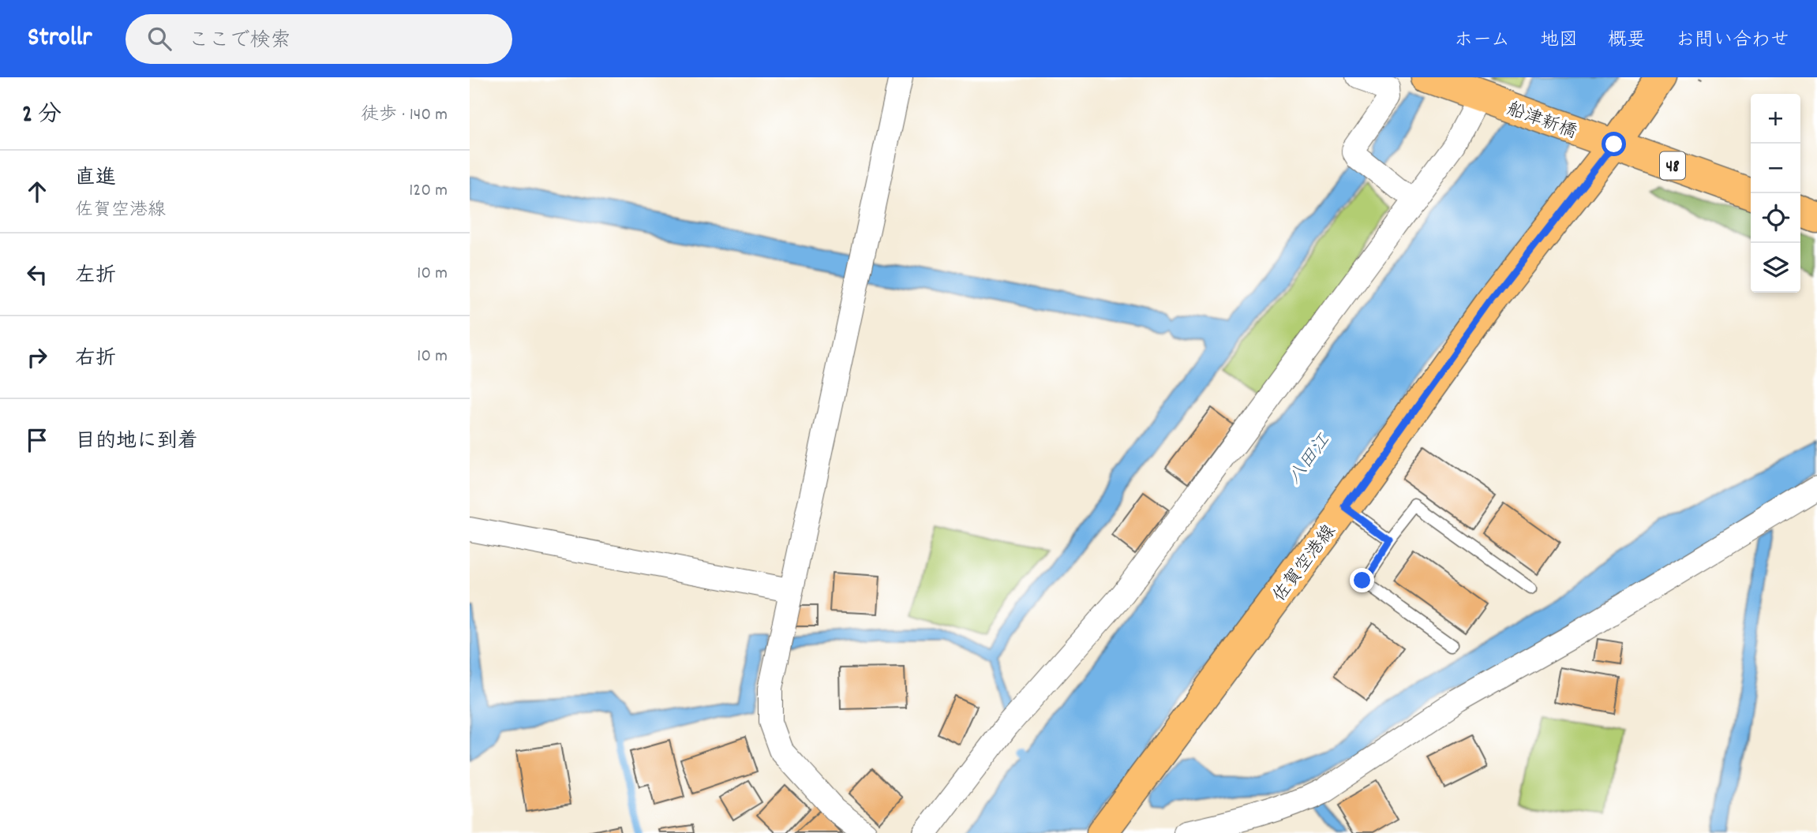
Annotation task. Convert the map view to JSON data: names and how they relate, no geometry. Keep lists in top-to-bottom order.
{
  "streets": {
    "main road": ["船津新橋", "48", "佐賀空港線"]
  },
  "crossings": [
    ["船津新橋", "48"],
    ["船津新橋", "佐賀空港線"],
    ["48", "佐賀空港線"]
  ],
  "water": ["八田江"],
  "page": {
    "header": "Strollr",
    "search": "ここで検索",
    "nav": [
      "ホーム",
      "地図",
      "概要",
      "お問い合わせ"
    ],
    "heading": ["2 分", "徒歩 · 140 m"],
    "map_buttons": ["+", "−"],
    "list": [
      ["直進", "佐賀空港線", "120 m"],
      ["左折", "10 m"],
      ["右折", "10 m"],
      "目的地に到着"
    ]
  }
}
